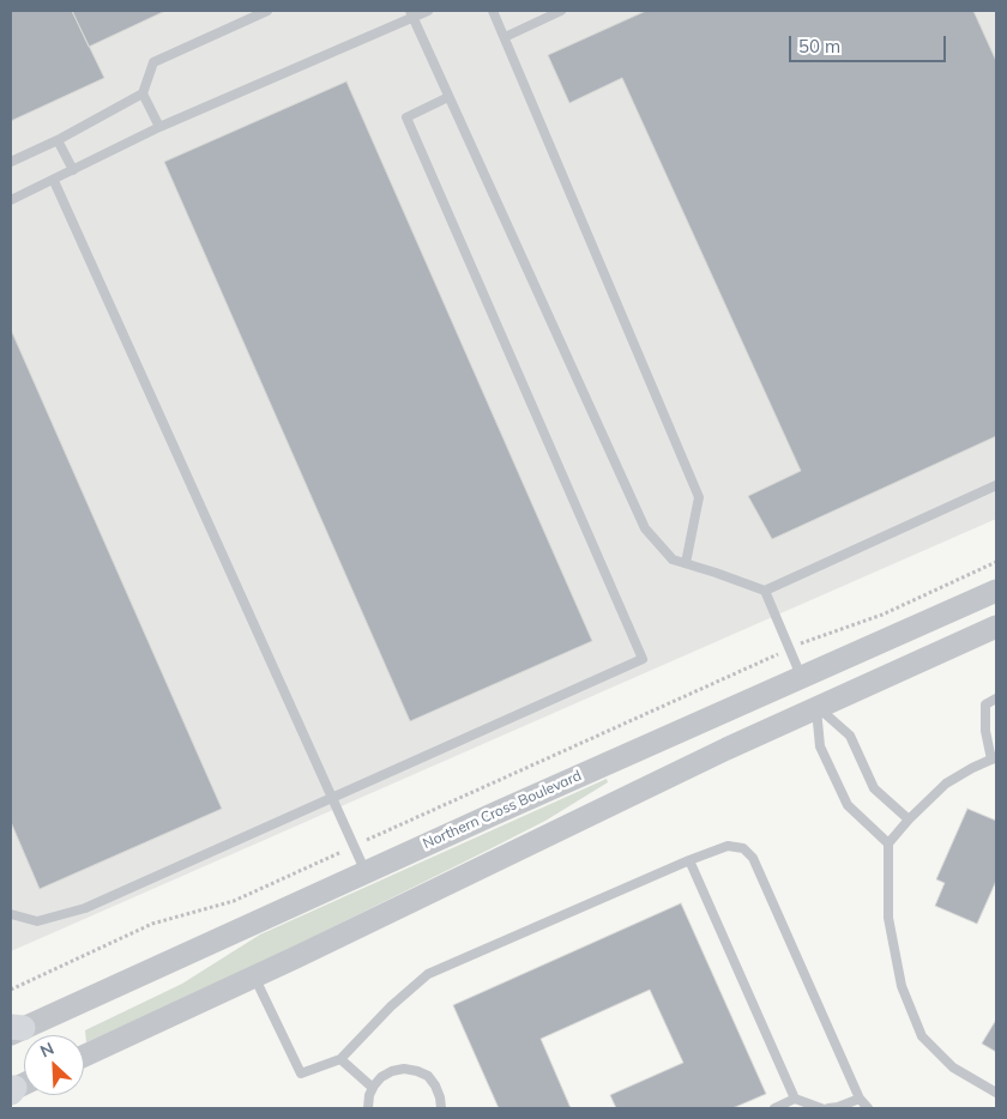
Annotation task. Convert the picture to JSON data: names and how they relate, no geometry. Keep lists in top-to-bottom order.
{
  "streets": {
    "street": ["Northern Cross Boulevard"]
  },
  "scale_bar": "50 m",
  "north": "top left"
}
